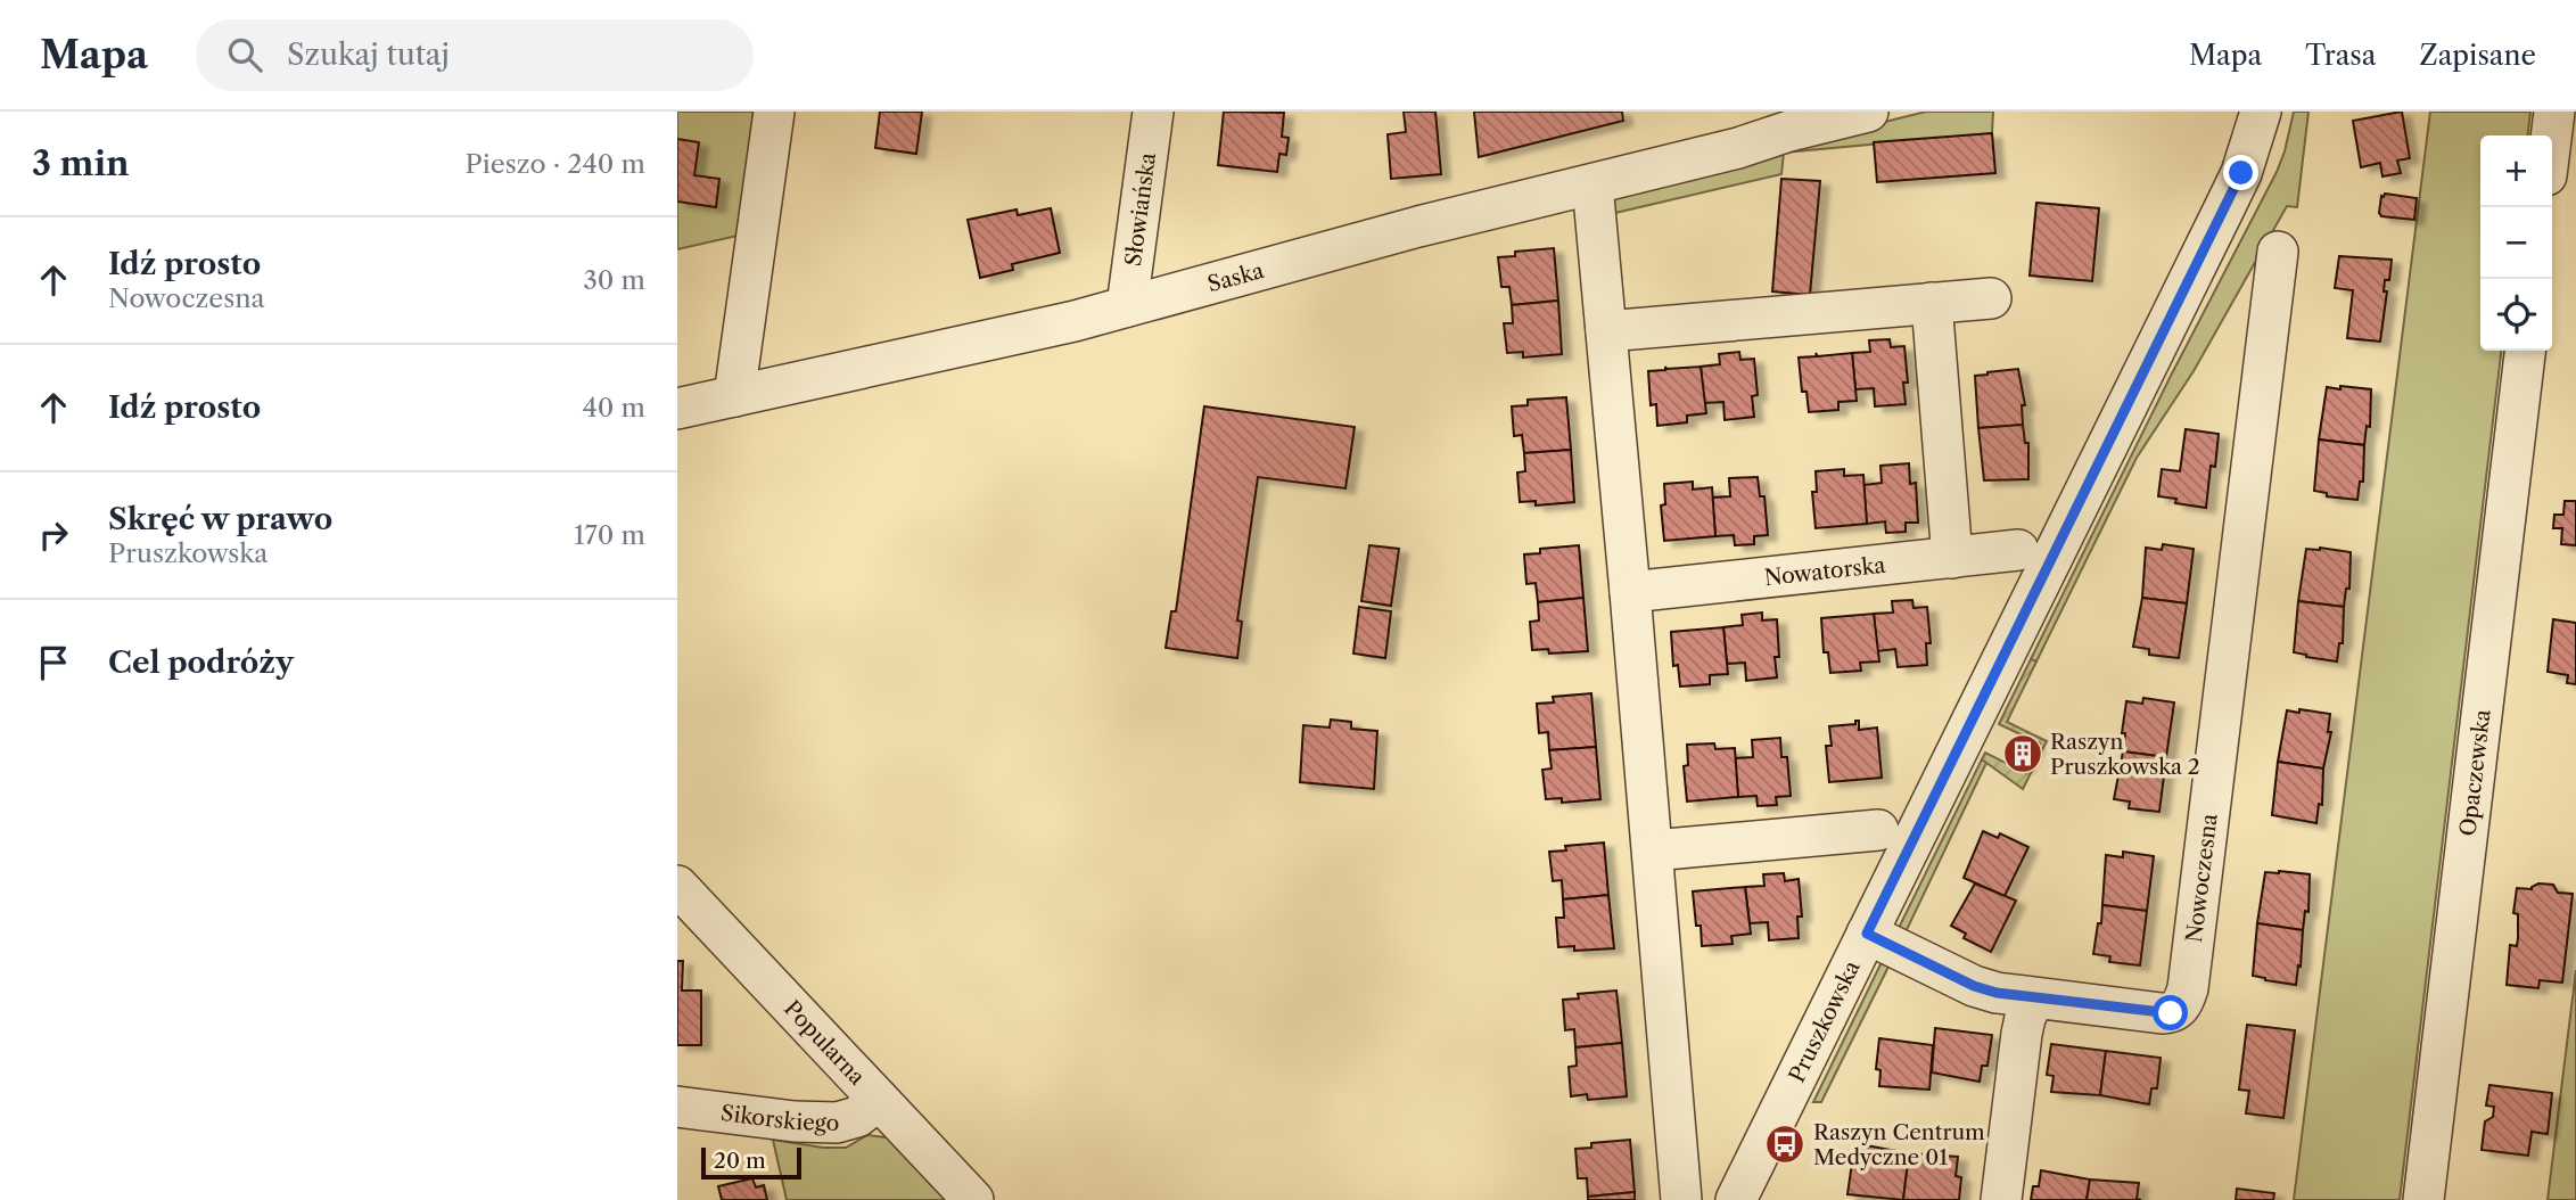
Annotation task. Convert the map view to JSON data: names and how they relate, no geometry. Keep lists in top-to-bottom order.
{
  "streets": {
    "street": [
      "Słowiańska",
      "Saska",
      "Nowatorska",
      "Opaczewska",
      "Nowoczesna",
      "Pruszkowska",
      "Popularna",
      "Sikorskiego"
    ]
  },
  "crossings": [
    ["Słowiańska", "Saska"],
    ["Popularna", "Sikorskiego"]
  ],
  "places": {
    "building": ["Raszyn Pruszkowska 2"],
    "bus stop": ["Raszyn Centrum Medyczne 01"]
  },
  "scale_bar": "20 m",
  "page": {
    "header": "Mapa",
    "search": "Szukaj tutaj",
    "nav": ["Mapa", "Trasa", "Zapisane"],
    "heading": ["3 min", "Pieszo · 240 m"],
    "map_buttons": ["+", "−"],
    "list": [
      ["Idź prosto", "Nowoczesna", "30 m"],
      ["Idź prosto", "40 m"],
      ["Skręć w prawo", "Pruszkowska", "170 m"],
      "Cel podróży"
    ],
    "scale": "20 m"
  }
}
